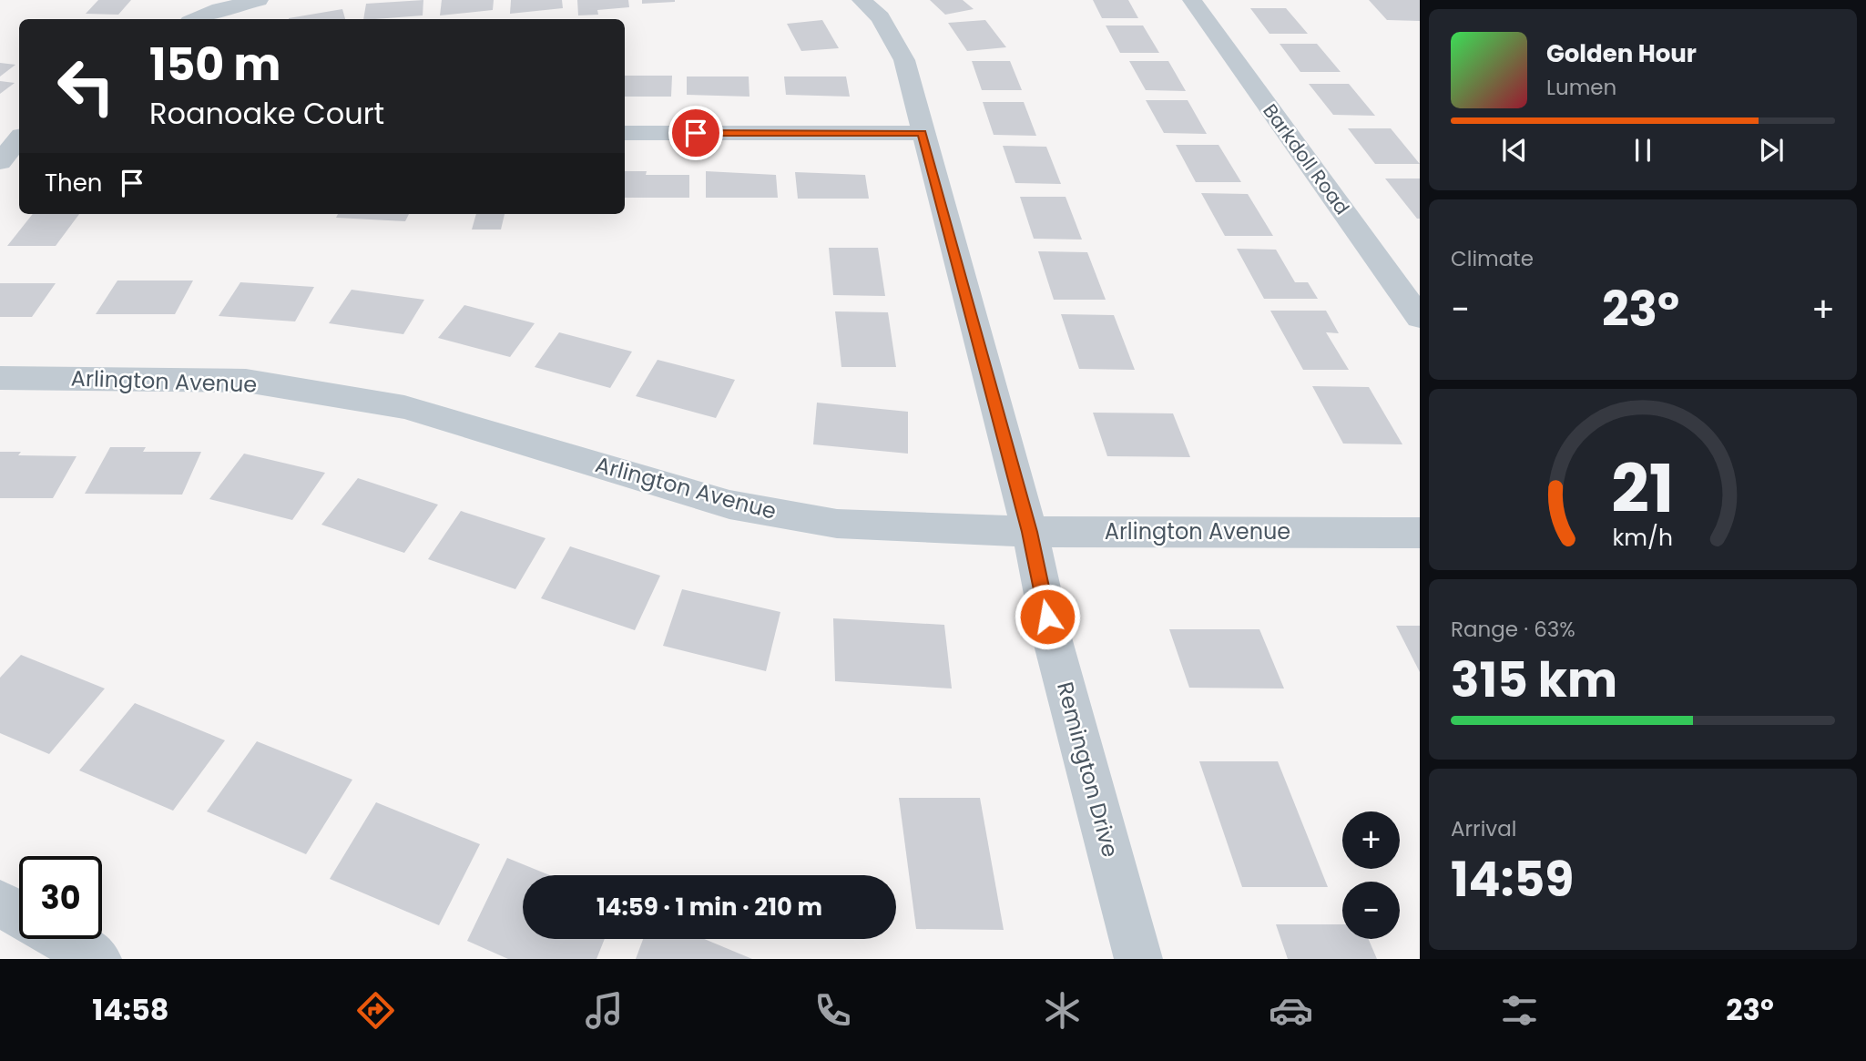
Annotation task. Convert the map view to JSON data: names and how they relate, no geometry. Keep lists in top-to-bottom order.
{
  "streets": {
    "street": ["Barkdoll Road", "Arlington Avenue", "Remington Drive"]
  },
  "crossings": [
    ["Arlington Avenue", "Remington Drive"]
  ],
  "page": {
    "turn": ["150 m", "Roanoake Court"],
    "song": ["Golden Hour", "Lumen"],
    "then": "Then",
    "tile": [
      "Climate",
      ["Range · 63%", "315 km"],
      ["Arrival", "14:59"]
    ],
    "heat": ["−", "23°", "+"],
    "map_buttons": ["+", "−"],
    "limit": "30",
    "trip": "14:59 · 1 min · 210 m",
    "tabs": ["14:58", "23°"],
    "gauge": ["21", "km/h"]
  }
}
